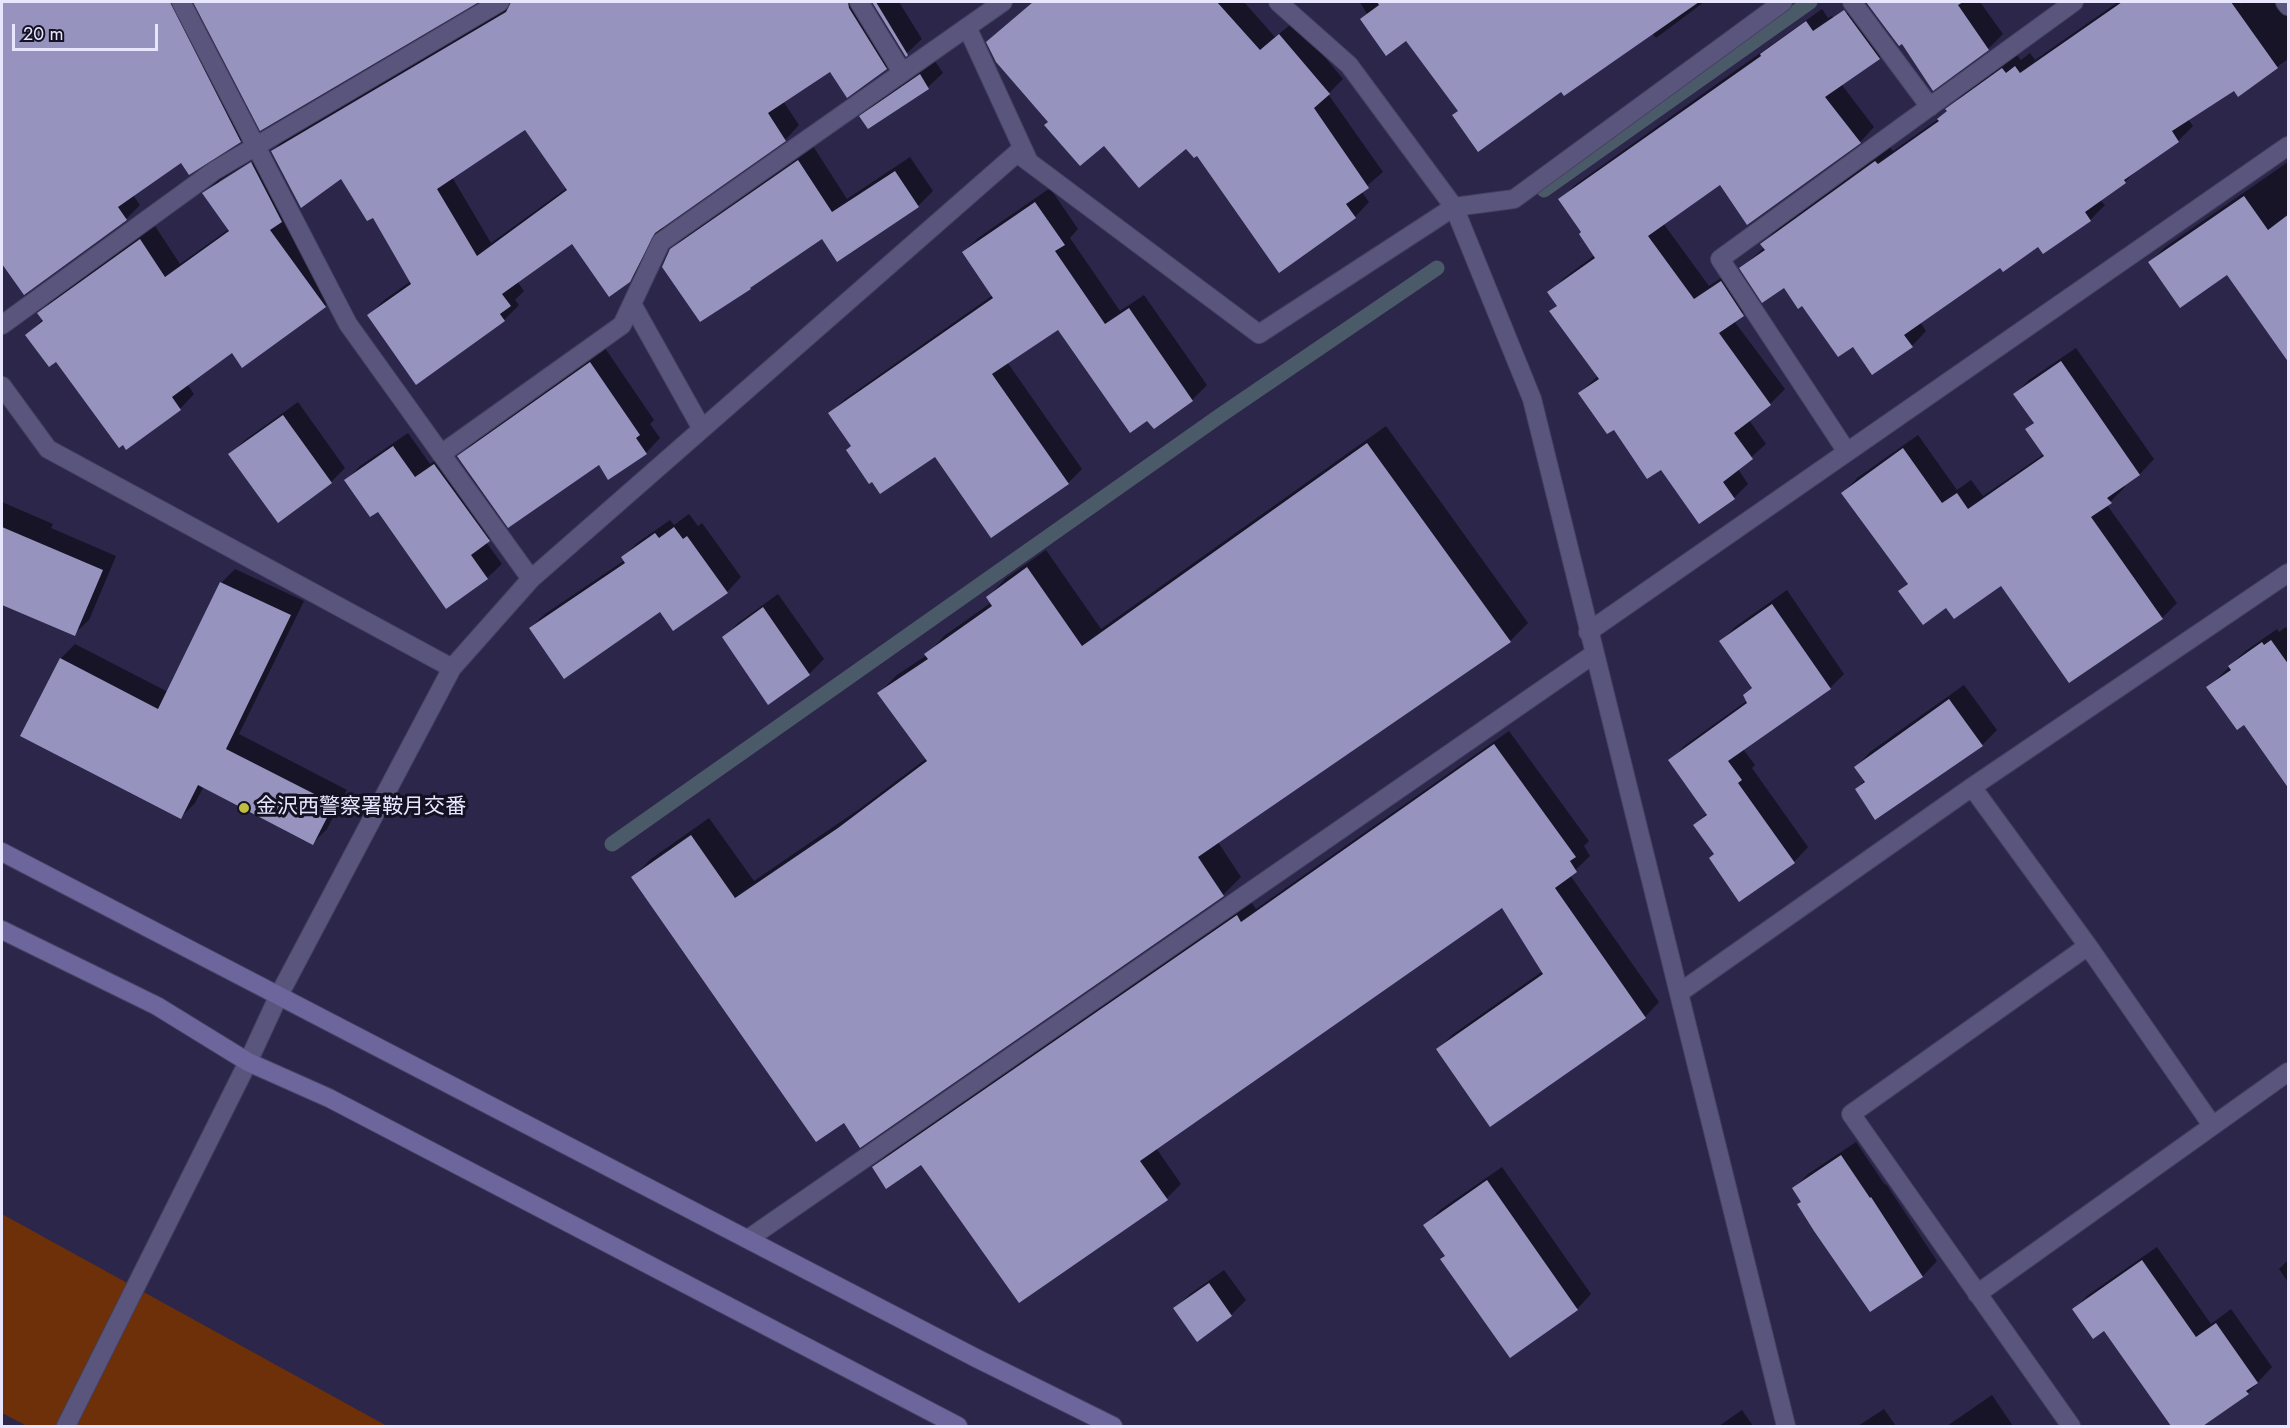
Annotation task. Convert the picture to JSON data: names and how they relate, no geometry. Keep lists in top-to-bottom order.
{
  "places": ["金沢西警察署鞍月交番"],
  "scale_bar": "20 m"
}
